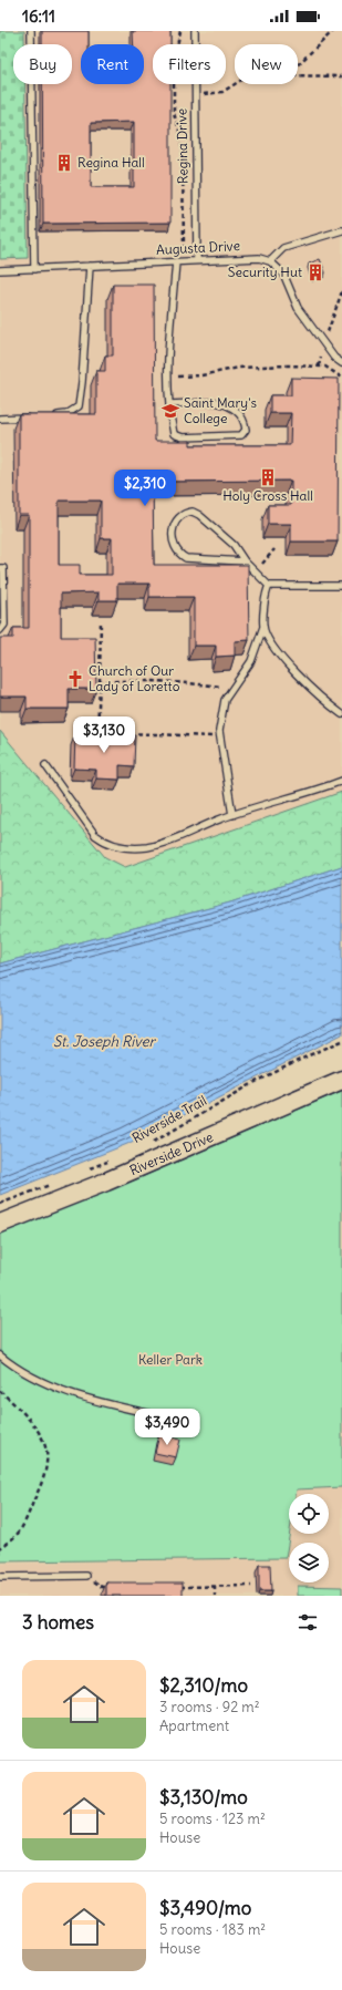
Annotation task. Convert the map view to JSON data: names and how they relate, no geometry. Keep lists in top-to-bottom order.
{
  "streets": {
    "street": ["Riverside Drive"],
    "lane": ["Regina Drive", "Augusta Drive"],
    "path": ["Riverside Trail"]
  },
  "crossings": [
    ["Regina Drive", "Augusta Drive"]
  ],
  "water": ["St. Joseph River"],
  "parks": ["Keller Park"],
  "places": {
    "building": ["Regina Hall", "Security Hut", "Holy Cross Hall"],
    "school or university": ["Saint Mary's College"],
    "church": ["Church of Our Lady of Loretto"]
  },
  "page": {
    "status": "16:11",
    "chip": [
      "Buy",
      "Rent",
      "Filters",
      "New"
    ],
    "price": ["$2,310", "$3,130", "$3,490"],
    "heading": "3 homes",
    "list": [
      {
        "name": "$2,310/mo",
        "note": "3 rooms · 92 m² · Apartment"
      },
      {
        "name": "$3,130/mo",
        "note": "5 rooms · 123 m² · House"
      },
      {
        "name": "$3,490/mo",
        "note": "5 rooms · 183 m² · House"
      }
    ]
  }
}
